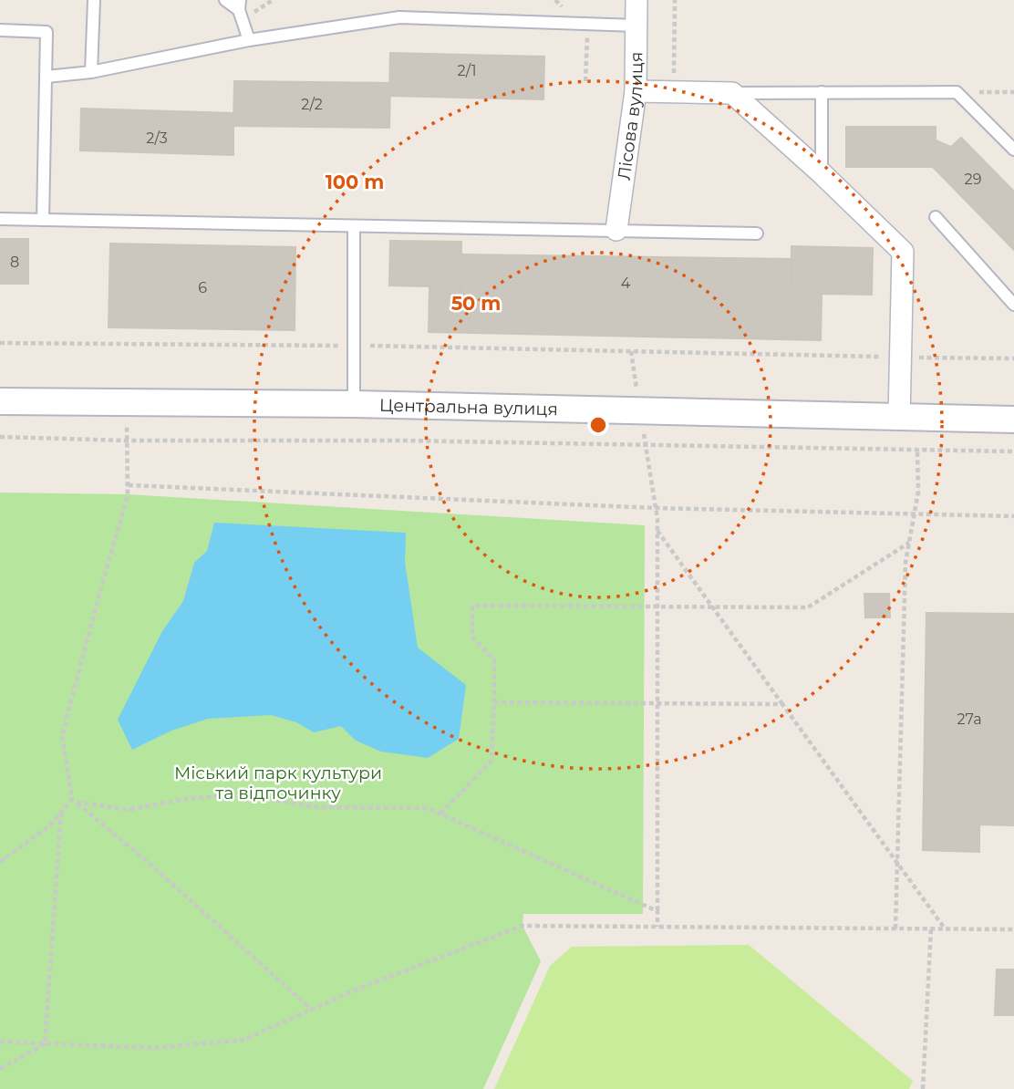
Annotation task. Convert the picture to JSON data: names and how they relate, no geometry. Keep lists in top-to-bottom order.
{
  "streets": {
    "street": ["Лісова вулиця", "Центральна вулиця"]
  },
  "parks": ["Міський парк культури та відпочинку"],
  "house_numbers": [
    "2/1",
    "2/2",
    "2/3",
    "29",
    "8",
    "4",
    "6",
    "27а"
  ],
  "rings": ["100 m", "50 m"]
}
